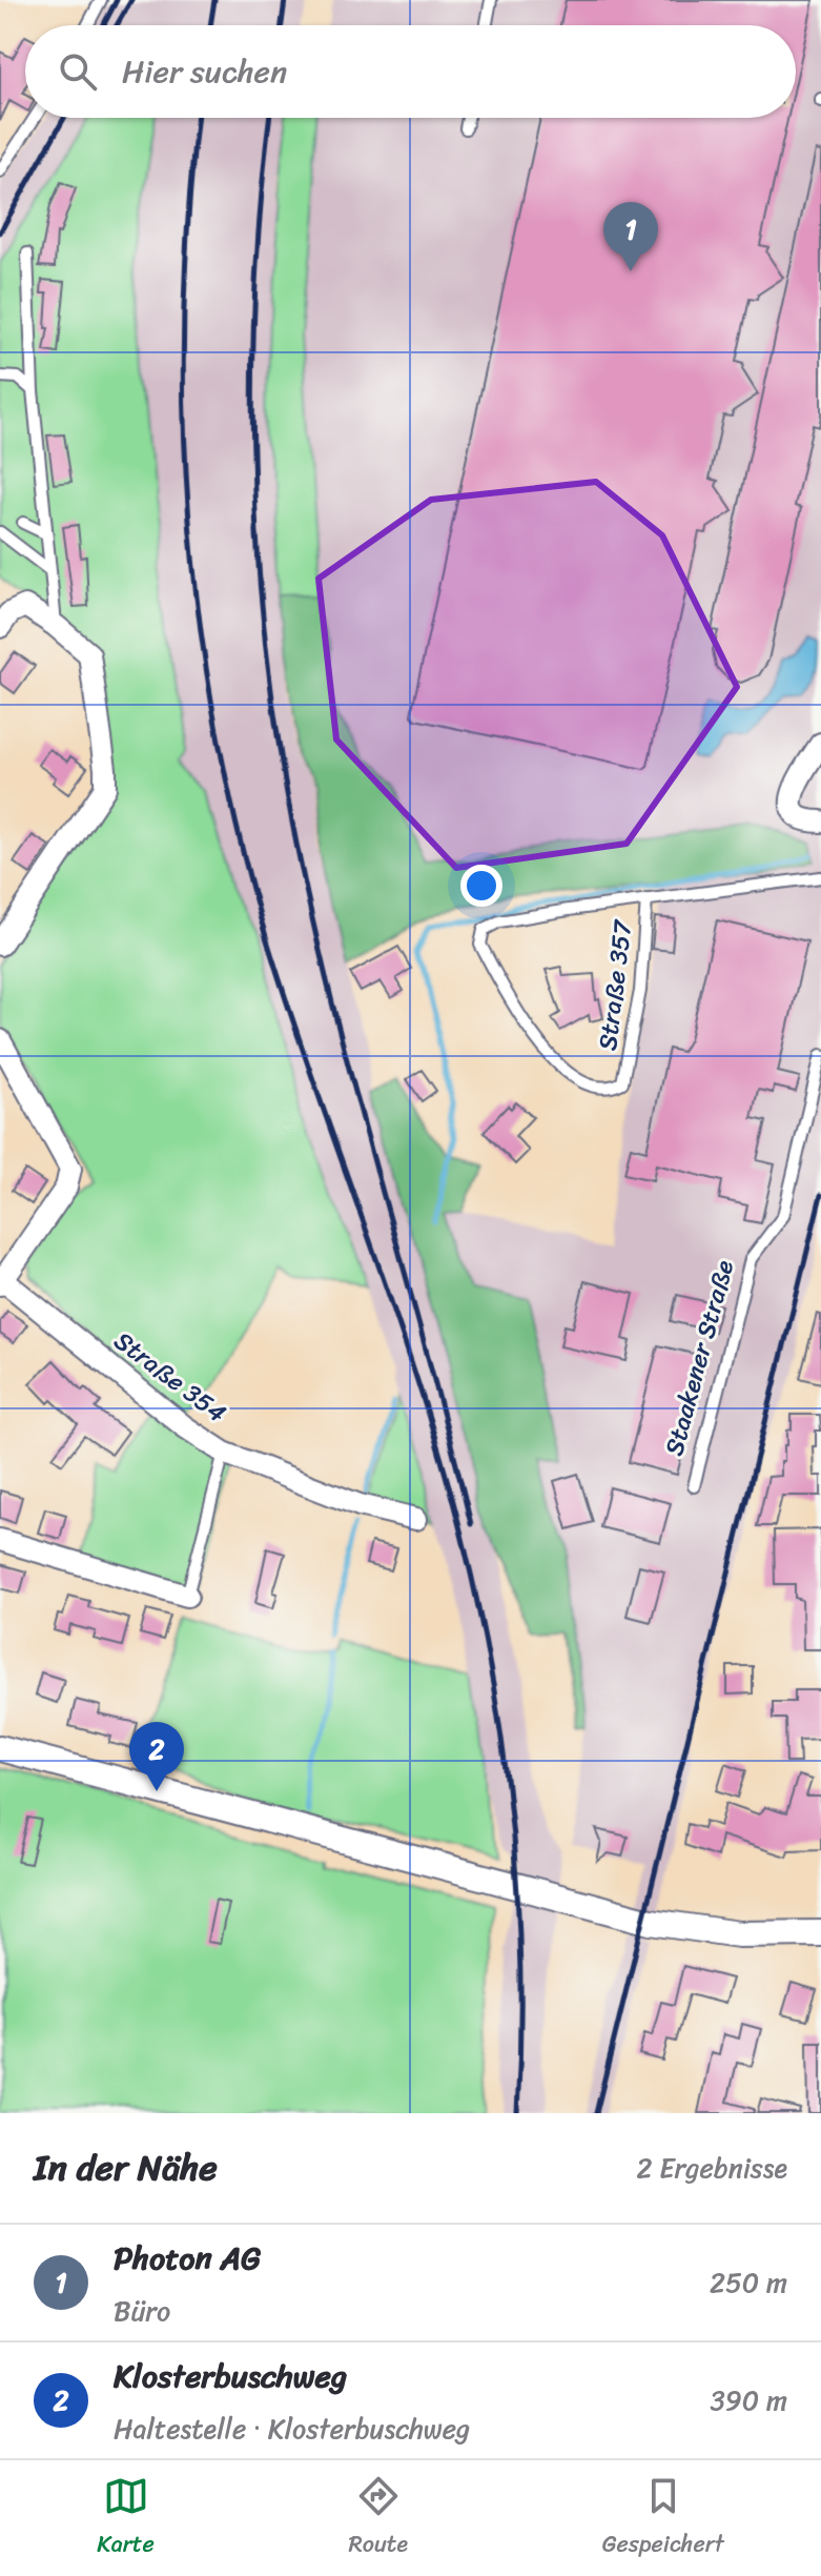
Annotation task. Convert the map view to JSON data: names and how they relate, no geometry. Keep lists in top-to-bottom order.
{
  "streets": {
    "street": ["Straße 354"],
    "lane": ["Straße 357", "Staakener Straße"]
  },
  "page": {
    "search": "Hier suchen",
    "pins": ["1", "2"],
    "heading": ["In der Nähe", "2 Ergebnisse"],
    "list": [
      {
        "mark": "1",
        "name": "Photon AG",
        "note": "Büro",
        "value": "250 m"
      },
      {
        "mark": "2",
        "name": "Klosterbuschweg",
        "note": "Haltestelle · Klosterbuschweg",
        "value": "390 m"
      }
    ],
    "nav": ["Karte", "Route", "Gespeichert"]
  }
}
